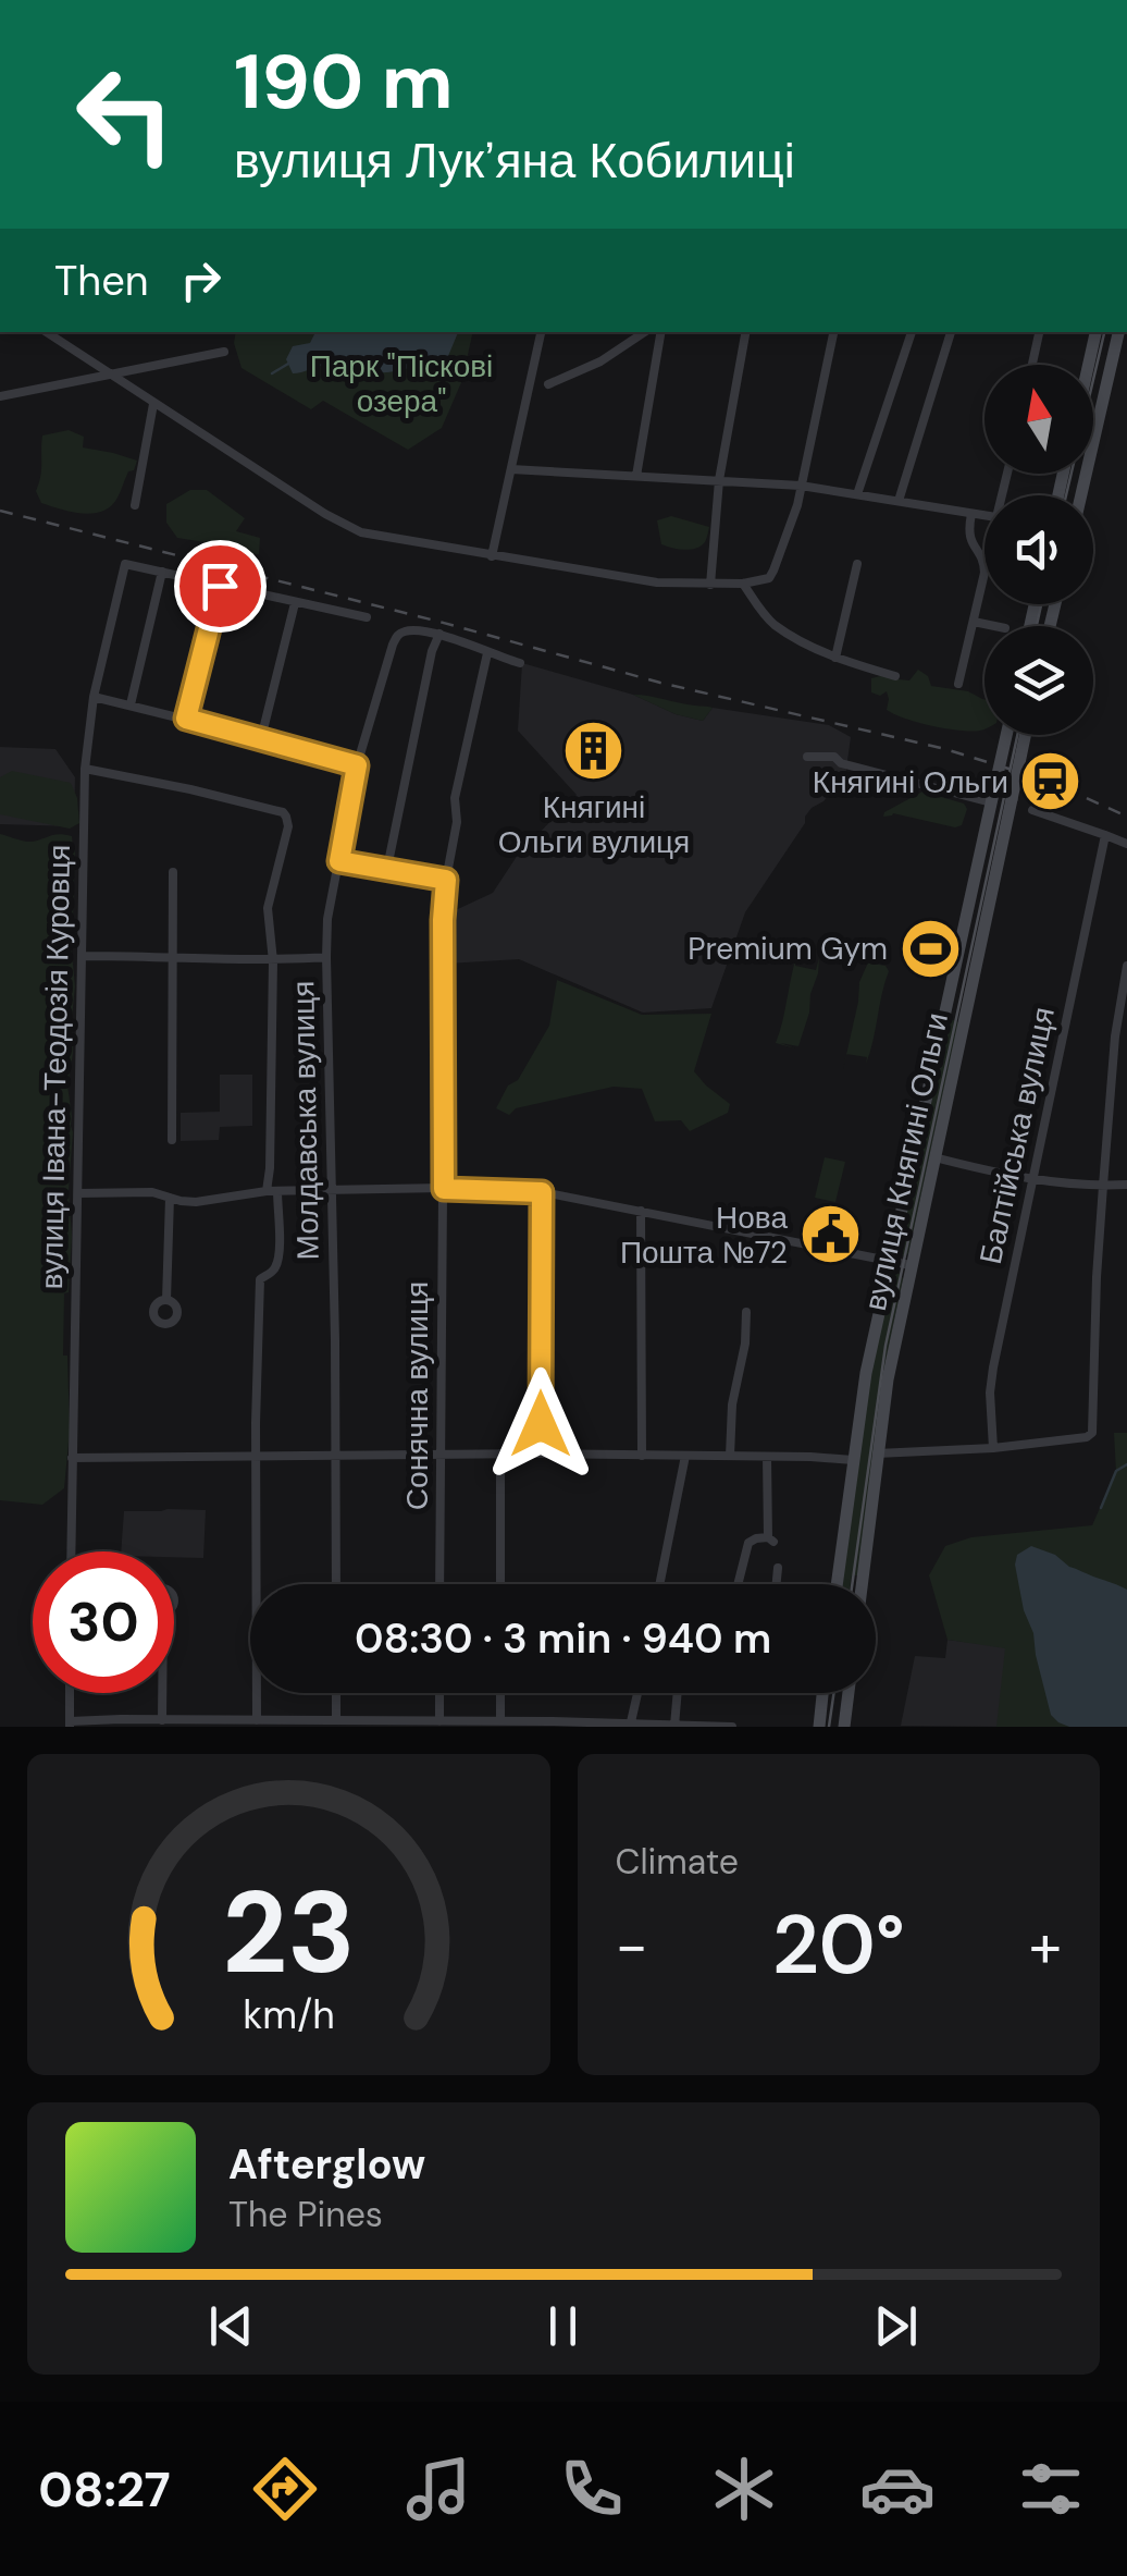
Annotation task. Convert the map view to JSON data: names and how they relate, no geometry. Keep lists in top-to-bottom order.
{
  "streets": {
    "main road": ["вулиця Княгині Ольги"],
    "street": [
      "вулиця Івана-Теодозія Куровця",
      "Молдавська вулиця",
      "Балтійська вулиця",
      "Сонячна вулиця"
    ]
  },
  "parks": ["Парк \"Піскові озера\""],
  "places": {
    "building": ["Княгині Ольги вулиця"],
    "station": ["Княгині Ольги"],
    "sports": ["Premium Gym"],
    "public building": ["Нова Пошта №72"]
  },
  "north": "top",
  "page": {
    "turn": ["190 m", "вулиця Лукʼяна Кобилиці"],
    "then": "Then",
    "limit": "30",
    "trip": "08:30 · 3 min · 940 m",
    "tile": "Climate",
    "heat": ["−", "20°", "+"],
    "song": ["Afterglow", "The Pines"],
    "tabs": "08:27",
    "gauge": ["23", "km/h"]
  }
}
